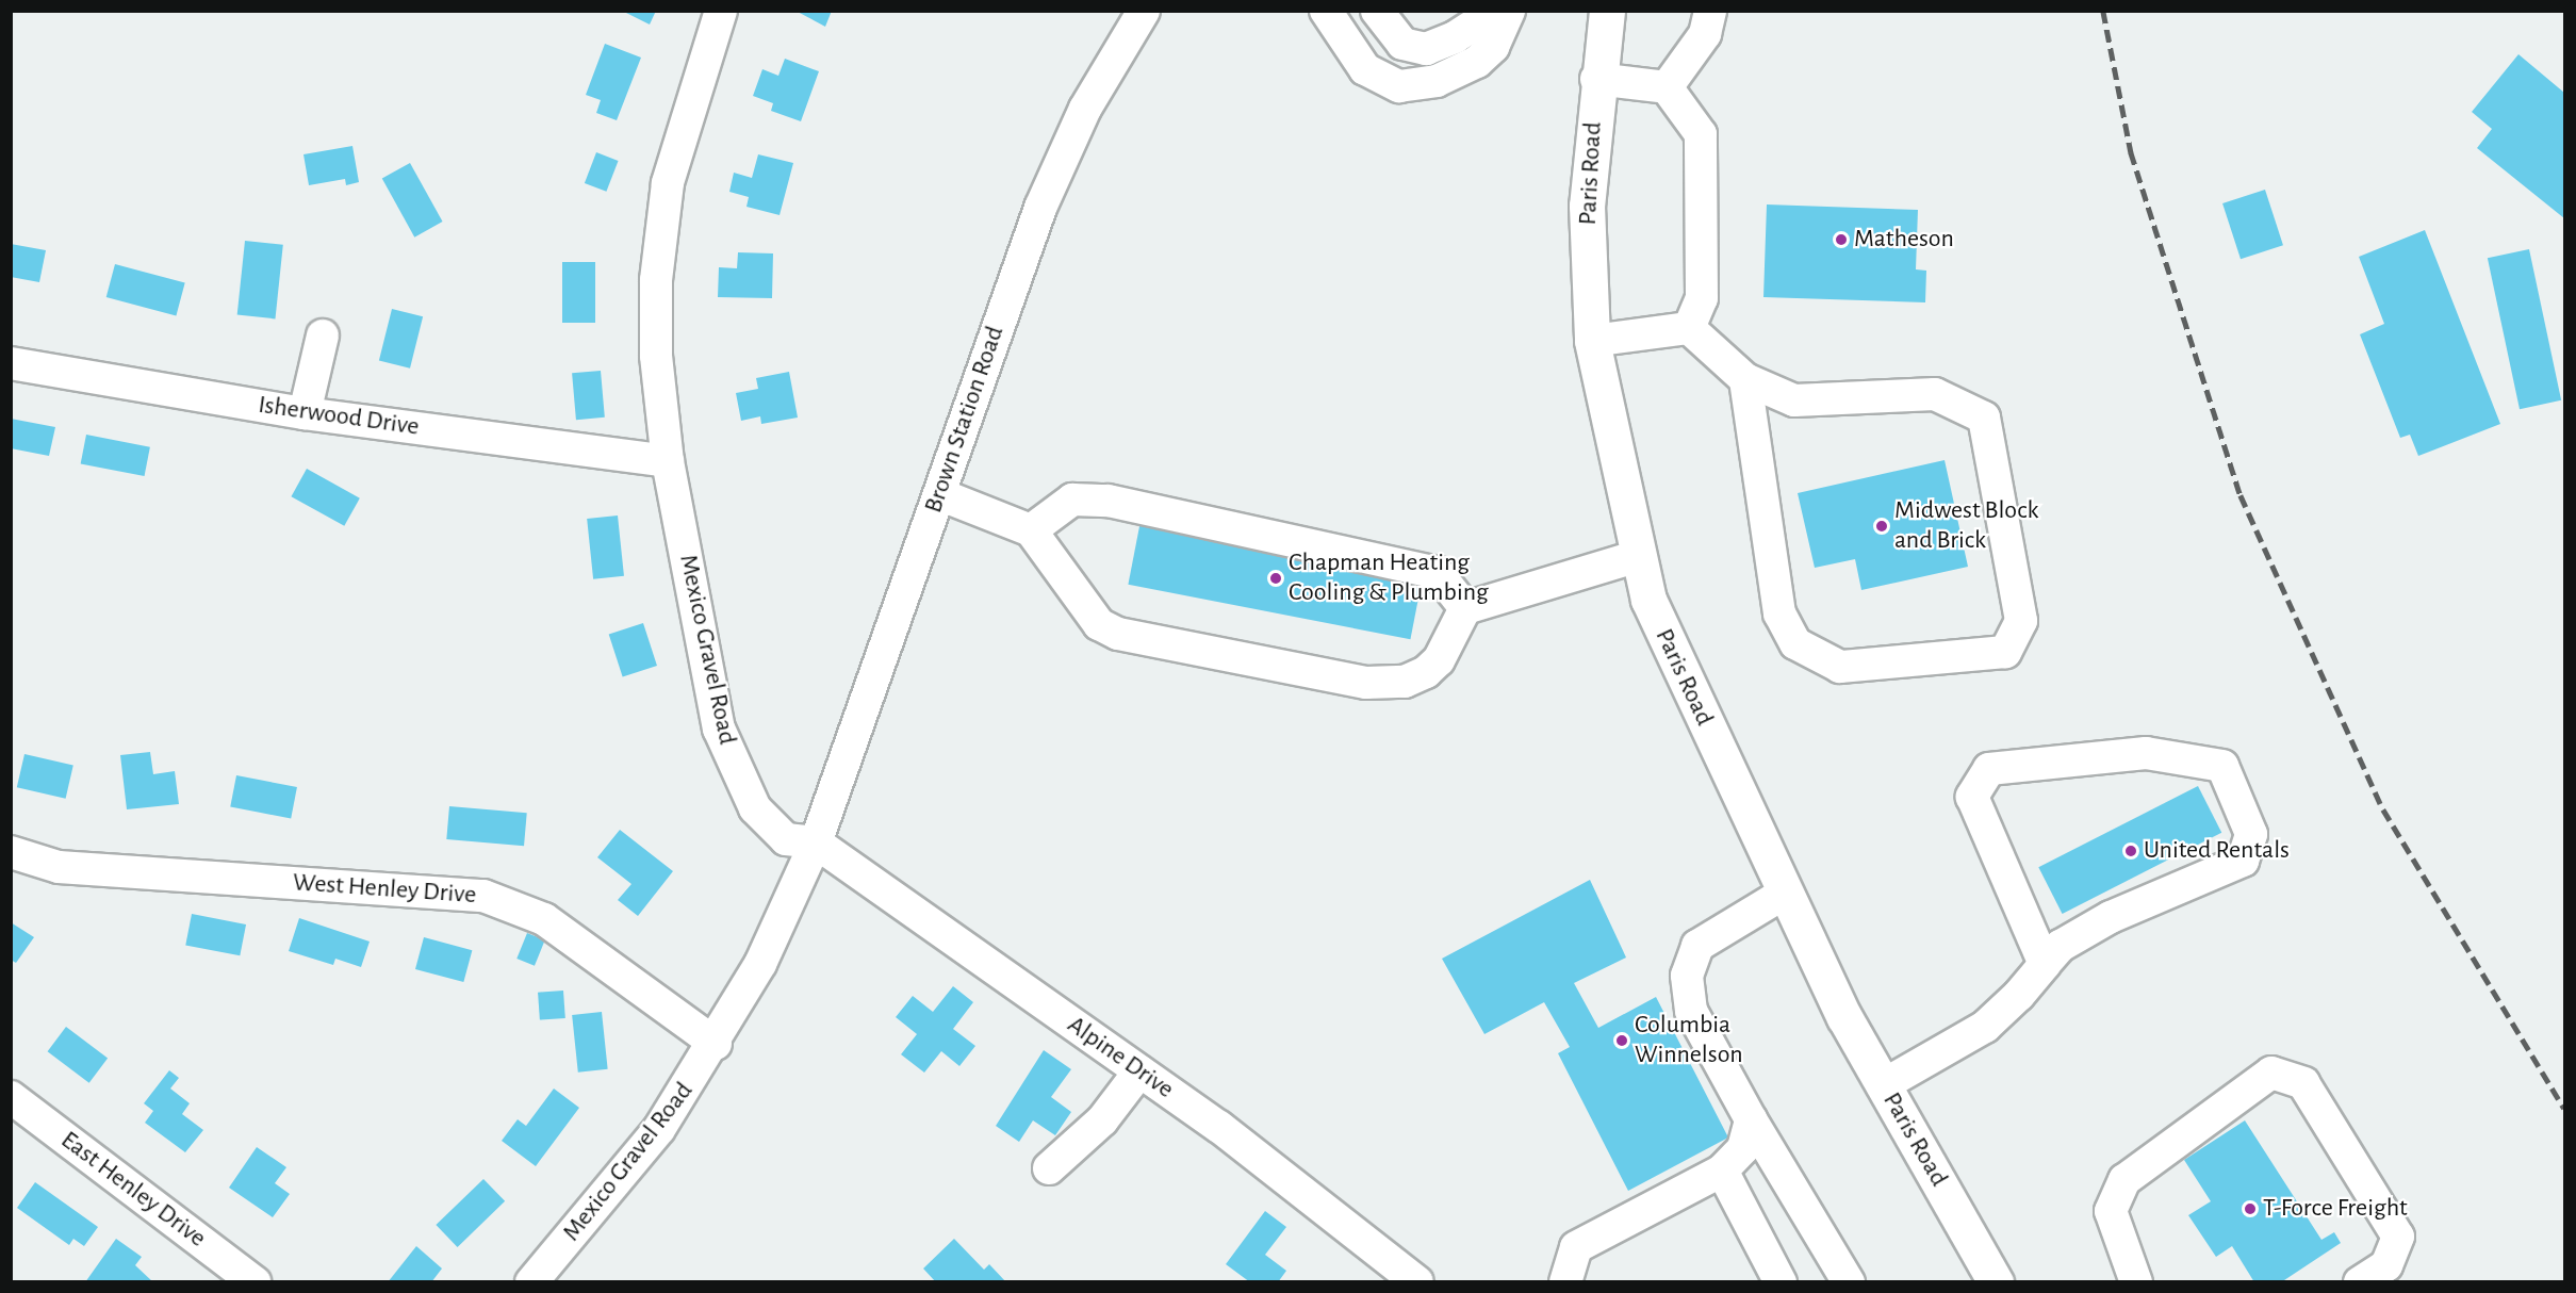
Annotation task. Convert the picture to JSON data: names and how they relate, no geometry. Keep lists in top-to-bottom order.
{
  "streets": {
    "main road": ["Paris Road"],
    "street": [
      "Isherwood Drive",
      "Brown Station Road",
      "Mexico Gravel Road",
      "West Henley Drive",
      "Alpine Drive",
      "East Henley Drive"
    ]
  },
  "crossings": [
    ["Isherwood Drive", "Mexico Gravel Road"],
    ["Brown Station Road", "Mexico Gravel Road"],
    ["Brown Station Road", "Alpine Drive"],
    ["Mexico Gravel Road", "West Henley Drive"],
    ["Mexico Gravel Road", "Alpine Drive"]
  ],
  "places": [
    "Matheson",
    "Midwest Block and Brick",
    "Chapman Heating Cooling & Plumbing",
    "United Rentals",
    "Columbia Winnelson",
    "T-Force Freight"
  ]
}
